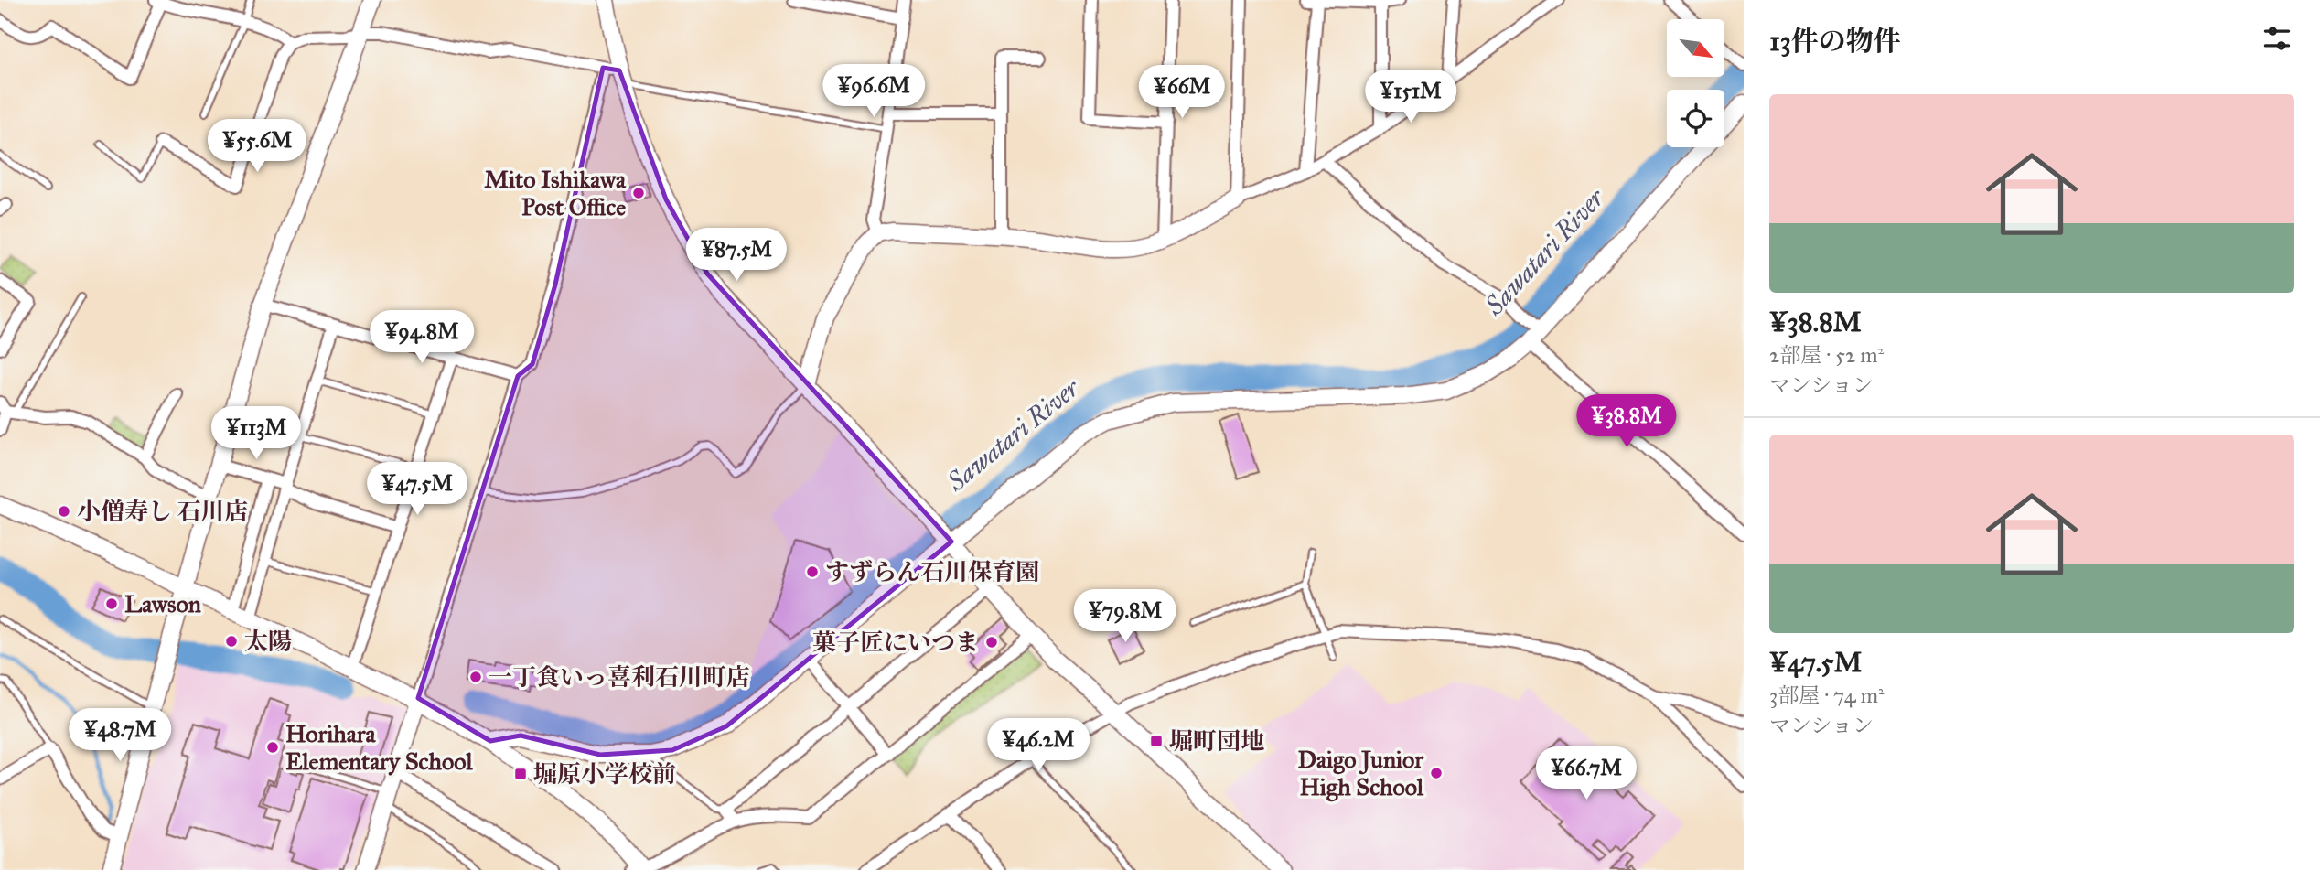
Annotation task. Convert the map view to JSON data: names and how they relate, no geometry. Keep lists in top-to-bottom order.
{
  "water": ["Sawatari River"],
  "places": {
    "other": [
      "Mito Ishikawa Post Office",
      "小僧寿し 石川店",
      "すずらん石川保育園",
      "Lawson",
      "太陽",
      "菓子匠にいつま",
      "一丁食いっ喜利石川町店",
      "Horihara Elementary School",
      "Daigo Junior High School"
    ],
    "transit": ["堀町団地", "堀原小学校前"]
  },
  "north": "bottom right",
  "page": {
    "heading": "13件の物件",
    "price": [
      "¥96.6M",
      "¥66M",
      "¥151M",
      "¥55.6M",
      "¥87.5M",
      "¥94.8M",
      "¥38.8M",
      "¥113M",
      "¥47.5M",
      "¥79.8M",
      "¥48.7M",
      "¥46.2M",
      "¥66.7M"
    ],
    "list": [
      {
        "name": "¥38.8M",
        "note": "2部屋 · 52 m² · マンション"
      },
      {
        "name": "¥47.5M",
        "note": "3部屋 · 74 m² · マンション"
      }
    ]
  }
}
